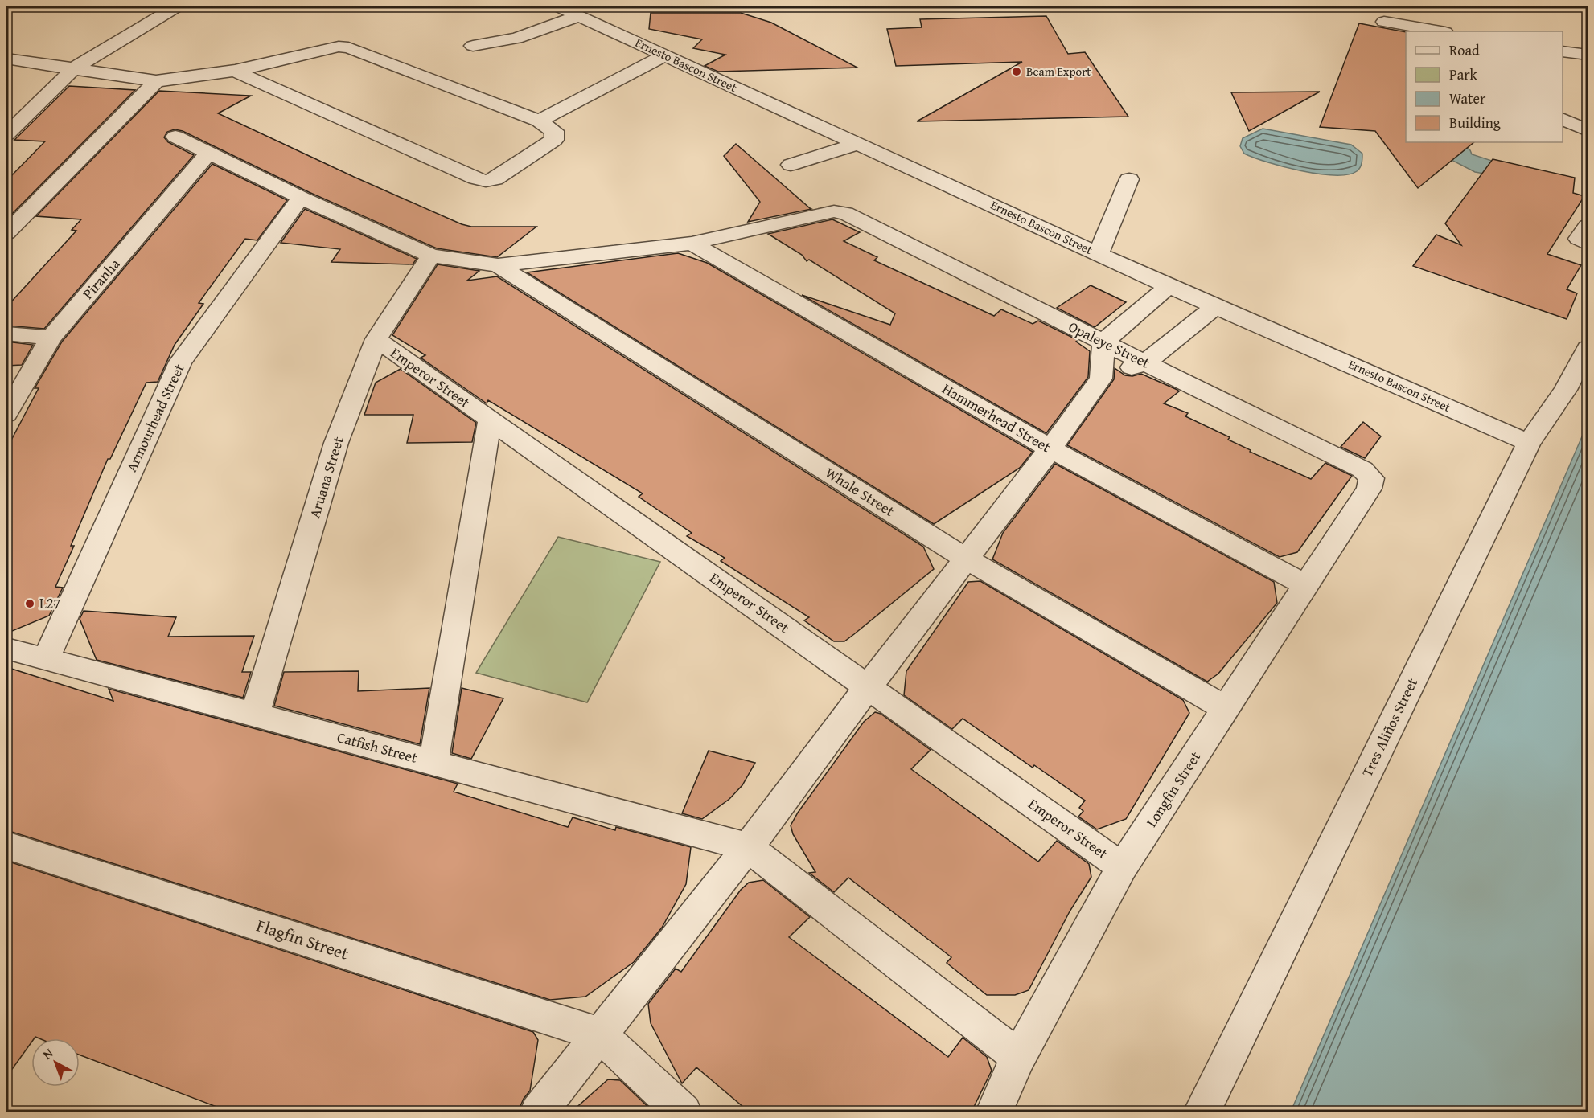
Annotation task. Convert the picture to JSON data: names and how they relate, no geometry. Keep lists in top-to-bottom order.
{
  "streets": {
    "street": [
      "Ernesto Bascon Street",
      "Piranha",
      "Opaleye Street",
      "Emperor Street",
      "Armourhead Street",
      "Hammerhead Street",
      "Aruana Street",
      "Whale Street",
      "Tres Aliños Street",
      "Catfish Street",
      "Longfin Street",
      "Flagfin Street"
    ]
  },
  "crossings": [
    ["Ernesto Bascon Street", "Tres Aliños Street"],
    ["Opaleye Street", "Hammerhead Street"],
    ["Opaleye Street", "Longfin Street"],
    ["Emperor Street", "Aruana Street"],
    ["Emperor Street", "Longfin Street"],
    ["Armourhead Street", "Catfish Street"],
    ["Hammerhead Street", "Longfin Street"],
    ["Aruana Street", "Catfish Street"],
    ["Whale Street", "Longfin Street"]
  ],
  "places": ["Beam Export", "L27"],
  "legend": [
    "Road",
    "Park",
    "Water",
    "Building"
  ],
  "north": "top left"
}
